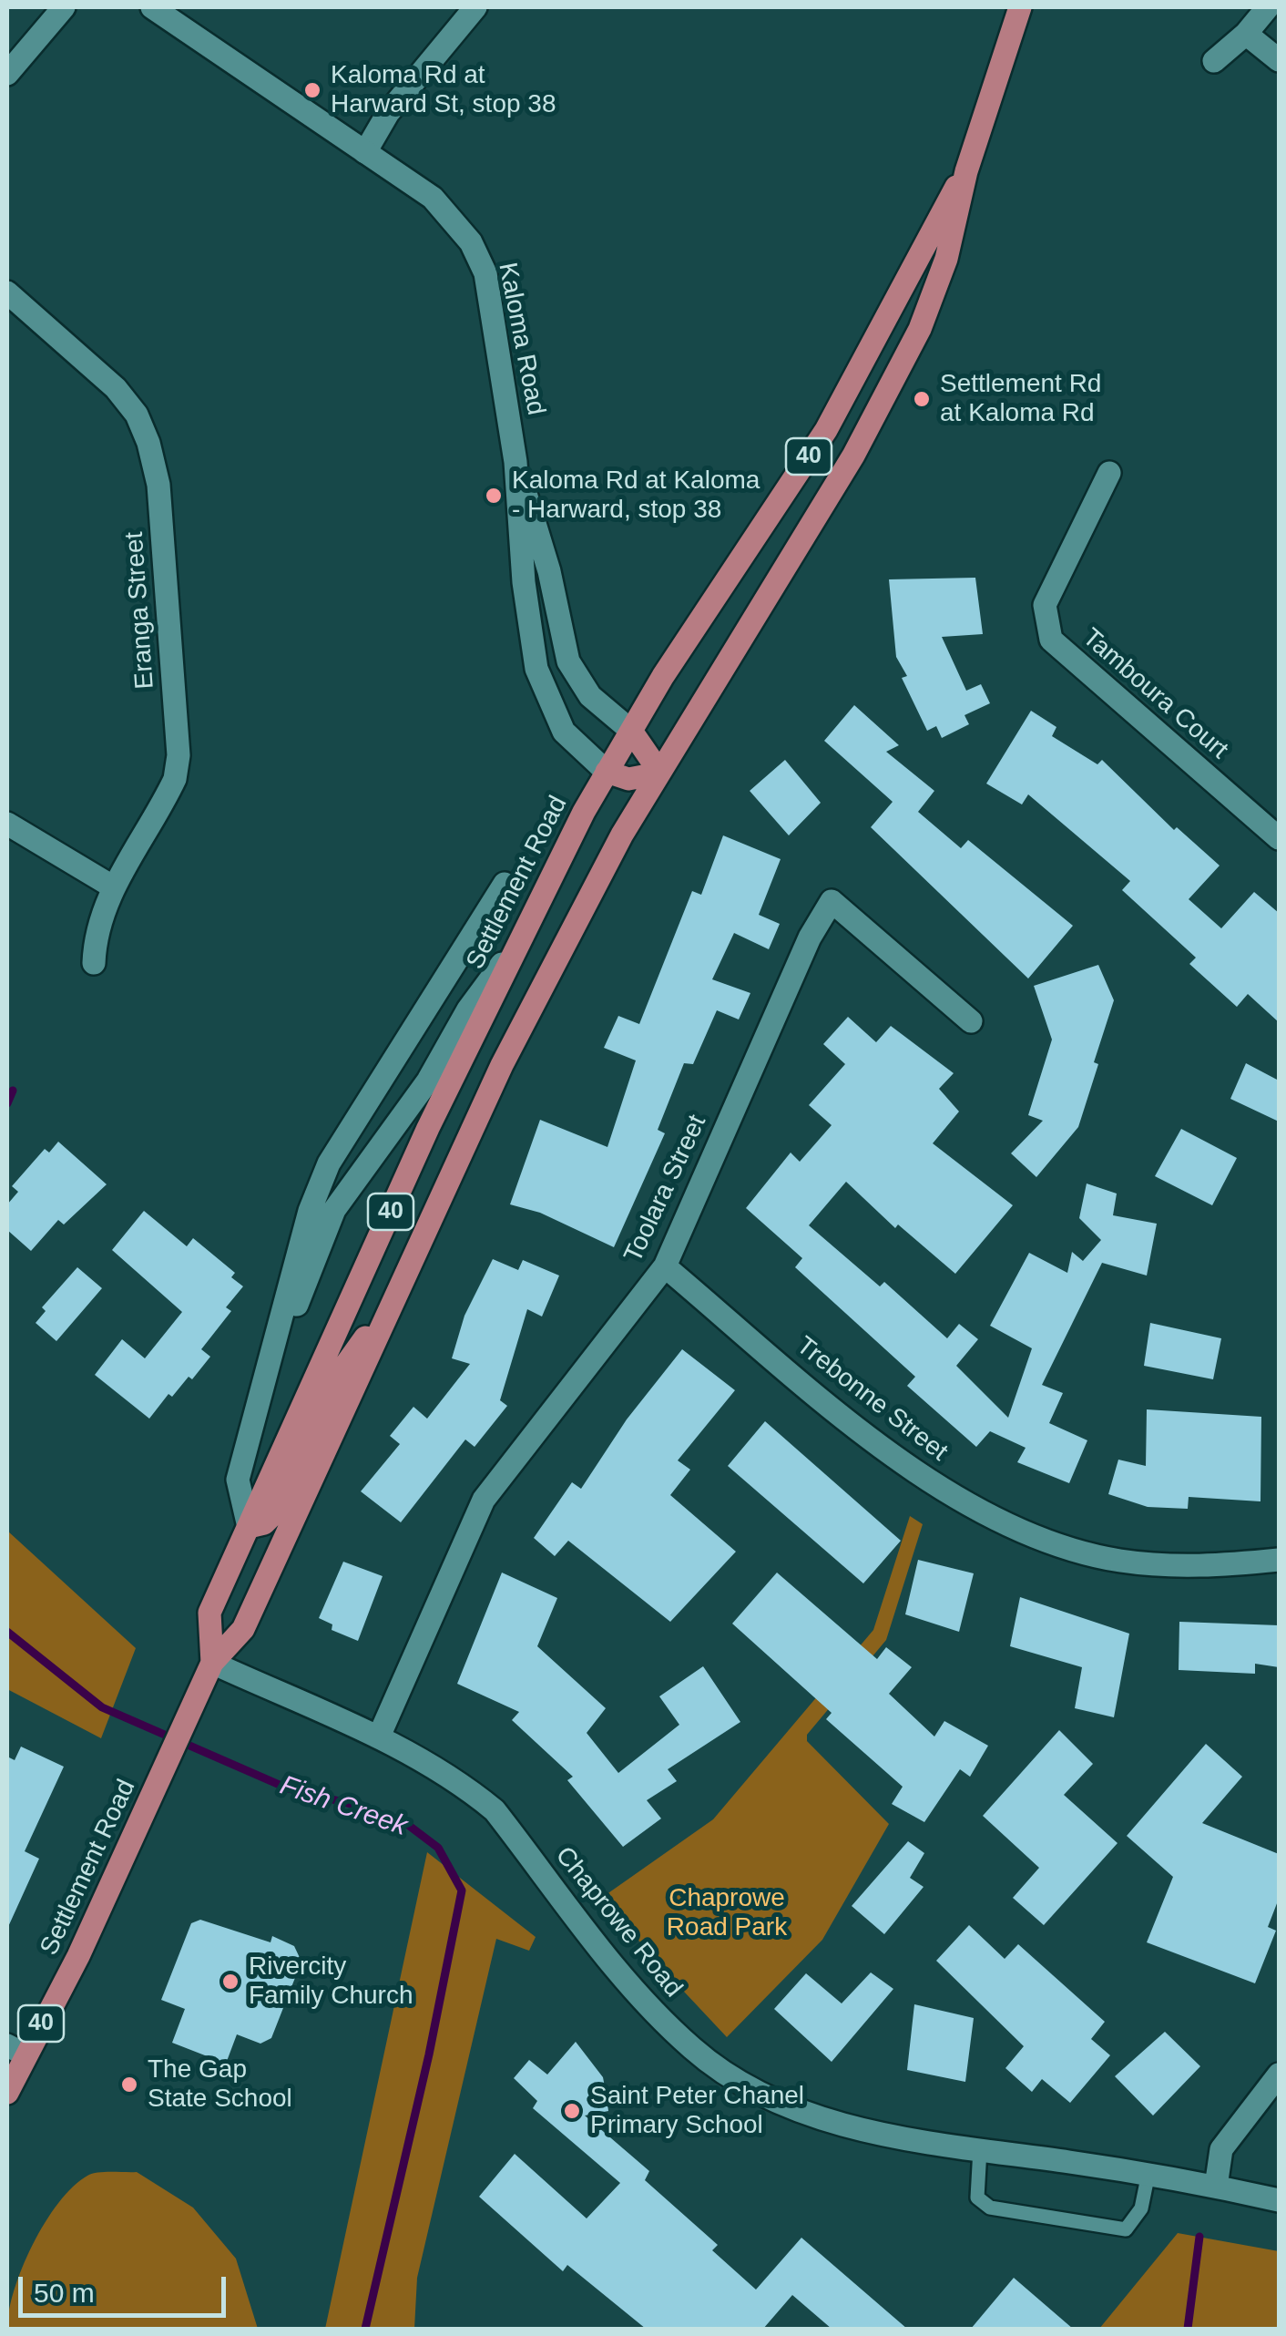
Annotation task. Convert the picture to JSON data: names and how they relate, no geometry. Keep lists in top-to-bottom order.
{
  "streets": {
    "main road": ["40", "Settlement Road"],
    "street": [
      "Kaloma Road",
      "Eranga Street",
      "Tamboura Court",
      "Toolara Street",
      "Trebonne Street",
      "Chaprowe Road"
    ]
  },
  "crossings": [
    ["Kaloma Road", "Settlement Road"],
    ["Settlement Road", "Chaprowe Road"],
    ["Toolara Street", "Trebonne Street"],
    ["Toolara Street", "Chaprowe Road"]
  ],
  "water": ["Fish Creek"],
  "parks": ["Chaprowe Road Park"],
  "places": [
    "Kaloma Rd at Harward St, stop 38",
    "Settlement Rd at Kaloma Rd",
    "Kaloma Rd at Kaloma - Harward, stop 38",
    "Rivercity Family Church",
    "The Gap State School",
    "Saint Peter Chanel Primary School"
  ],
  "scale_bar": "50 m"
}
